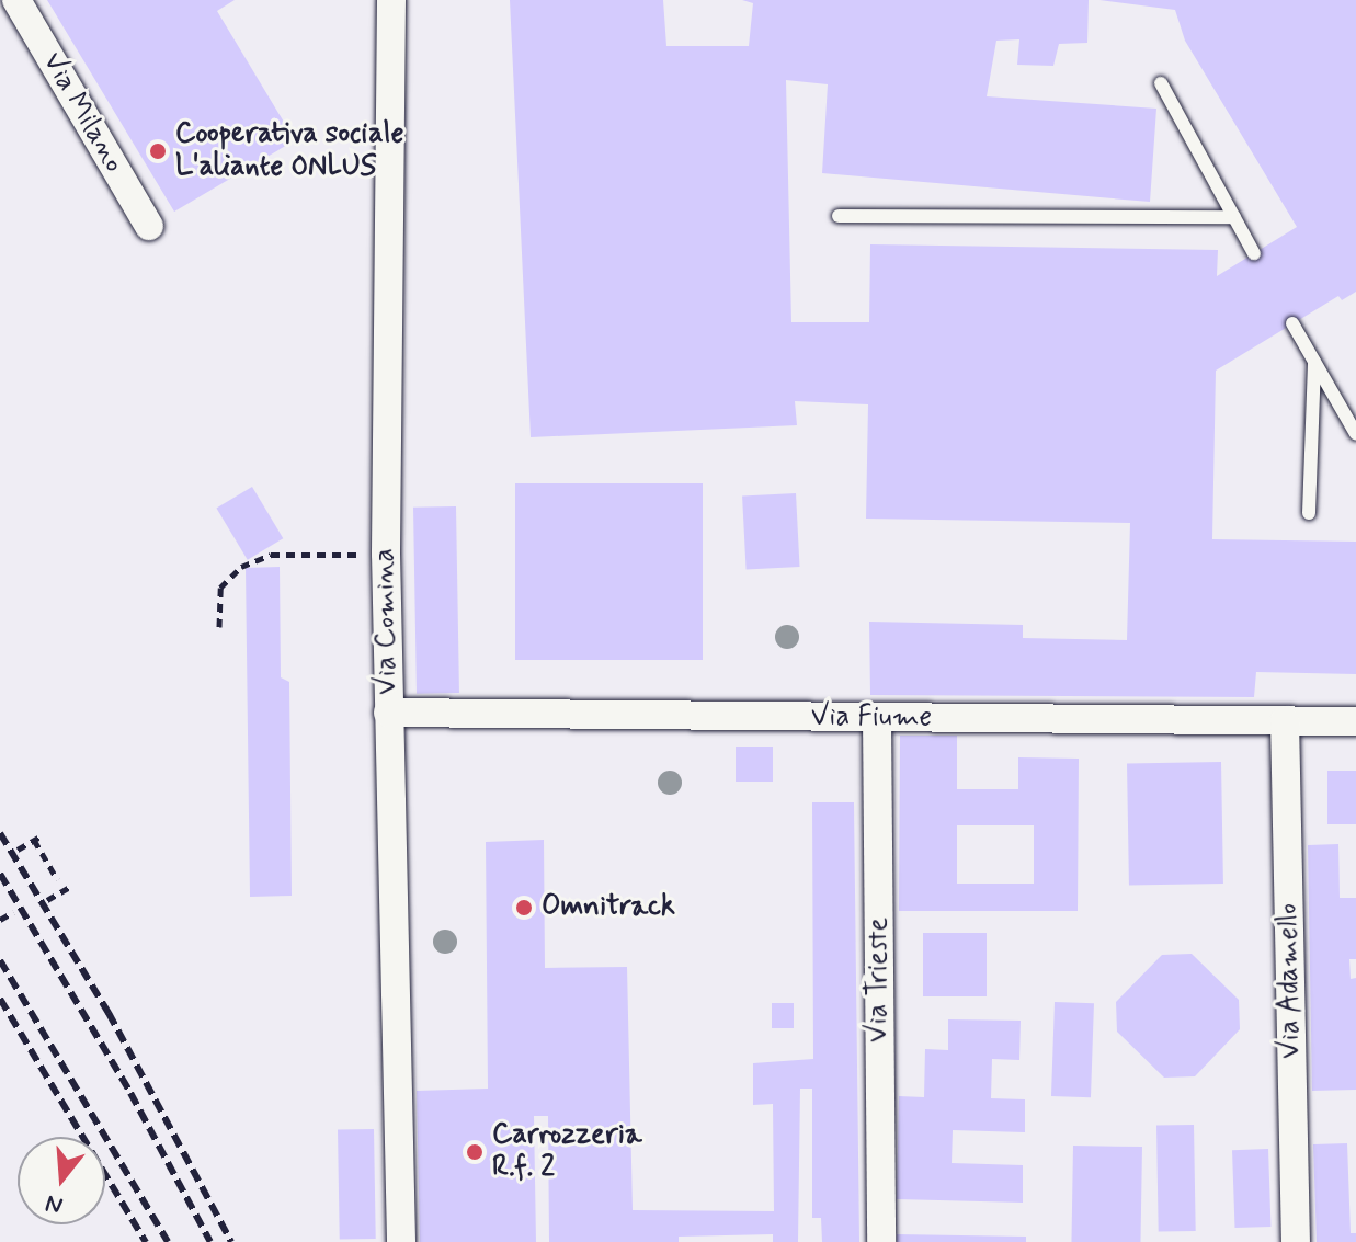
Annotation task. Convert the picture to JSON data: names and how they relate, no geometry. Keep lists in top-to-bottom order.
{
  "streets": {
    "street": [
      "Via Milano",
      "Via Comina",
      "Via Fiume",
      "Via Trieste",
      "Via Adamello"
    ]
  },
  "crossings": [
    ["Via Comina", "Via Fiume"],
    ["Via Fiume", "Via Trieste"],
    ["Via Fiume", "Via Adamello"]
  ],
  "places": ["Cooperativa sociale L'aliante ONLUS", "Omnitrack", "Carrozzeria R.f. 2"],
  "north": "bottom"
}
